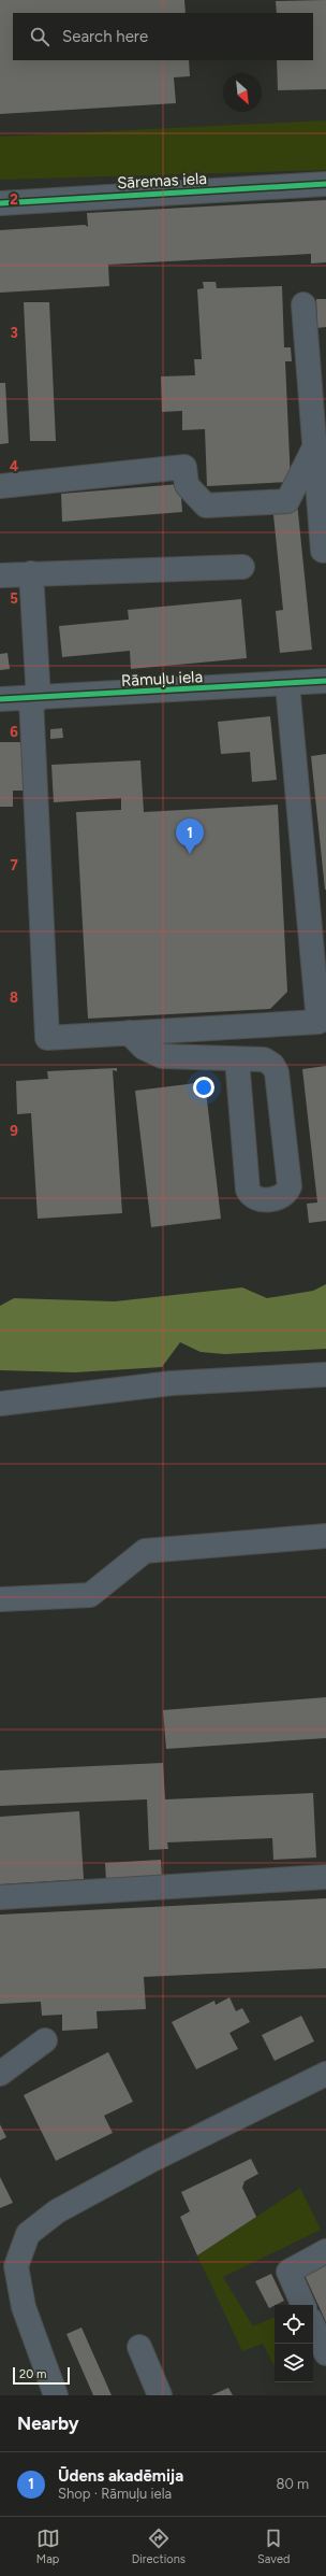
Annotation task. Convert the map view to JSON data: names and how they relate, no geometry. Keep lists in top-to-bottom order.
{
  "streets": {
    "street": ["Sāremas iela", "Rāmuļu iela"]
  },
  "scale_bar": "20 m",
  "north": "bottom right",
  "page": {
    "search": "Search here",
    "pins": "1",
    "scale": "20 m",
    "heading": "Nearby",
    "list": [
      {
        "mark": "1",
        "name": "Ūdens akadēmija",
        "note": "Shop · Rāmuļu iela",
        "value": "80 m"
      }
    ],
    "nav": ["Map", "Directions", "Saved"]
  },
  "grid": {
    "rows": [
      "2",
      "3",
      "4",
      "5",
      "6",
      "7",
      "8",
      "9"
    ]
  }
}
